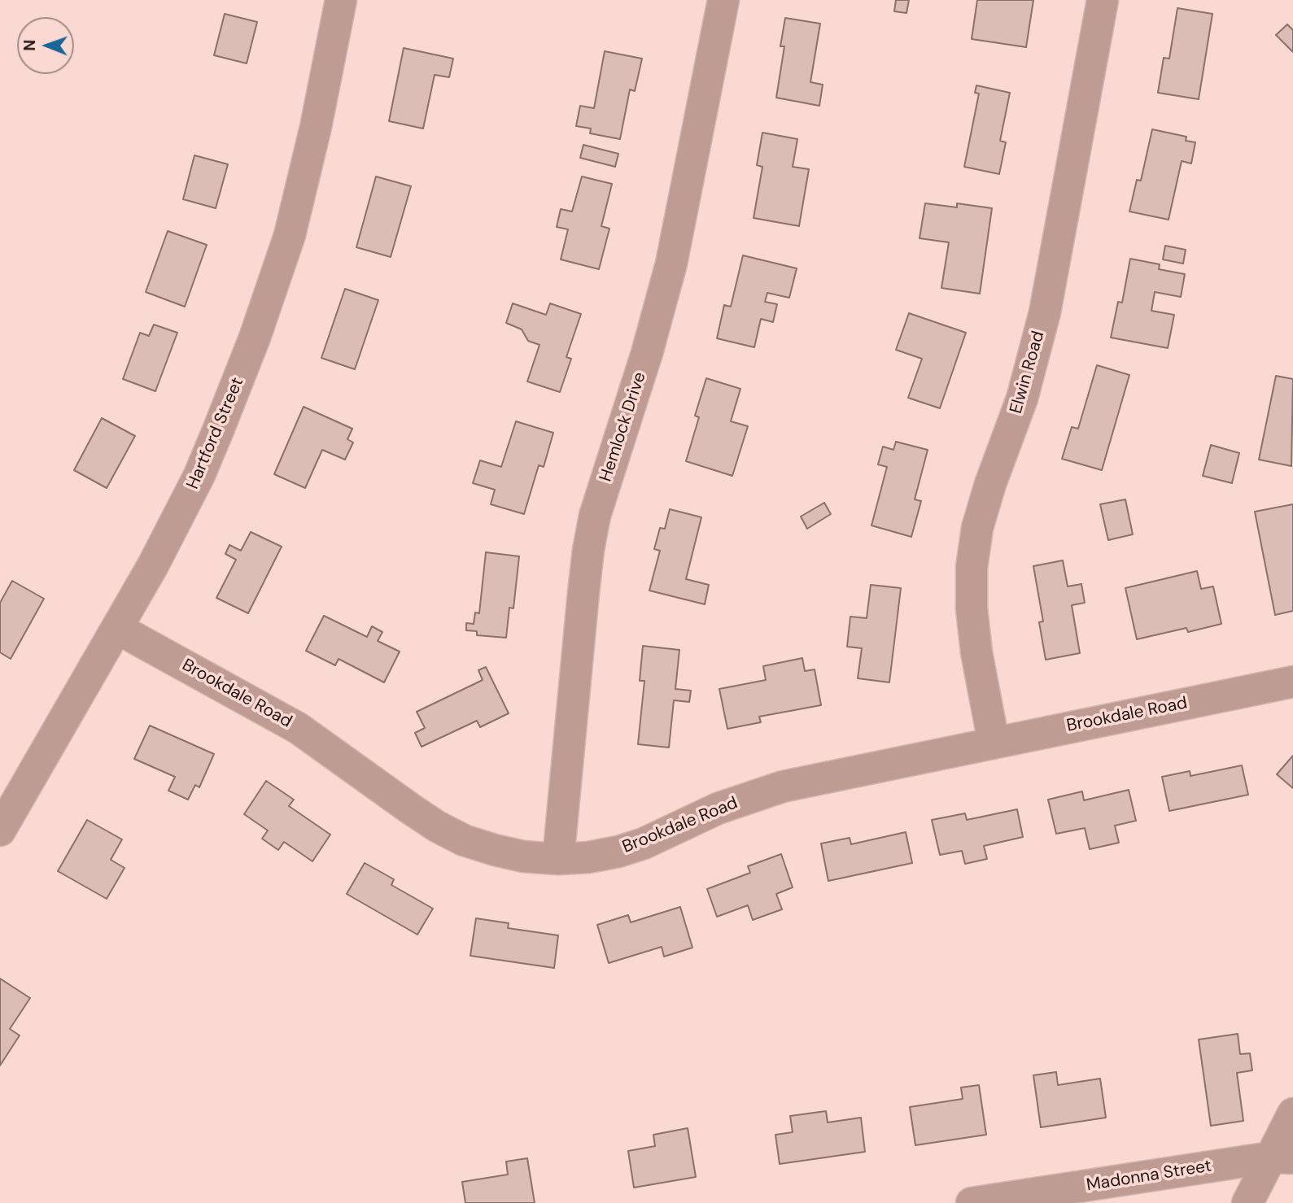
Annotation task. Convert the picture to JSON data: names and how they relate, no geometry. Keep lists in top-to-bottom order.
{
  "streets": {
    "street": [
      "Elwin Road",
      "Hemlock Drive",
      "Hartford Street",
      "Brookdale Road",
      "Madonna Street"
    ]
  },
  "crossings": [
    ["Elwin Road", "Brookdale Road"],
    ["Hemlock Drive", "Brookdale Road"],
    ["Hartford Street", "Brookdale Road"]
  ],
  "north": "left"
}
